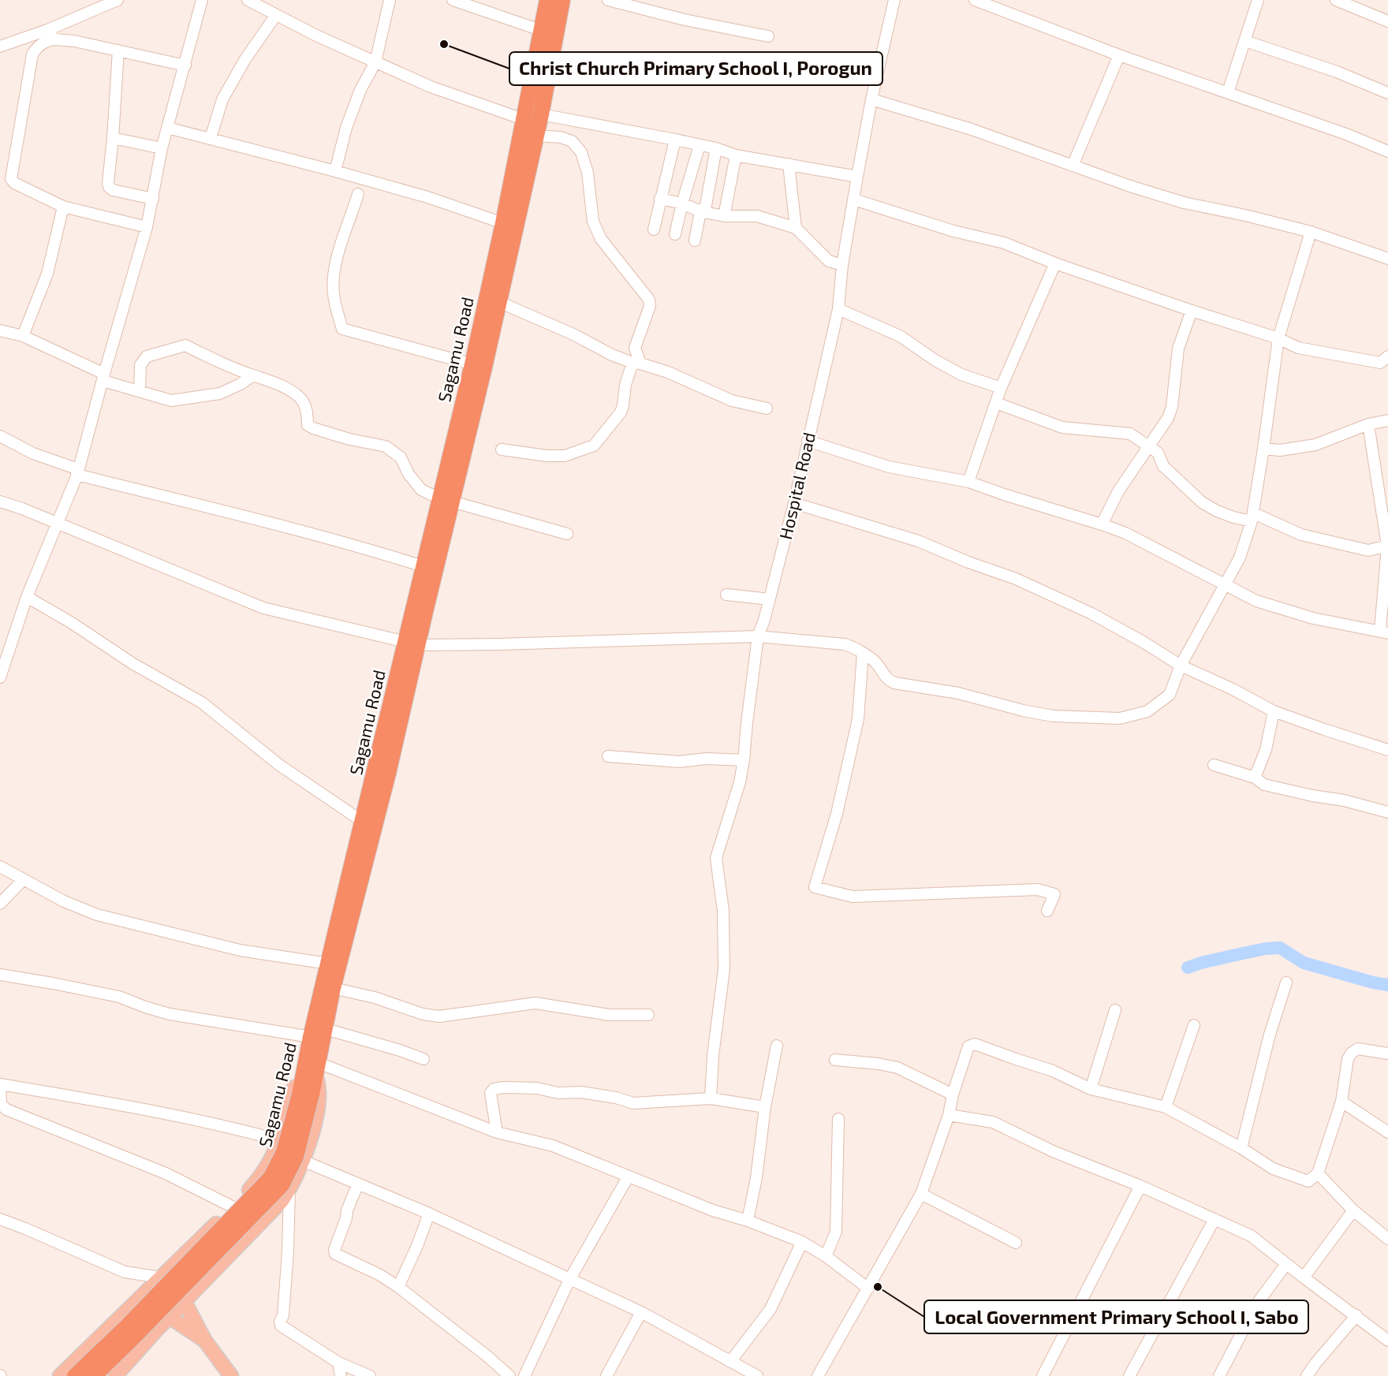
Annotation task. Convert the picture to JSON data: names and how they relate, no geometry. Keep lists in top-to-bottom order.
{
  "streets": {
    "highway": ["Sagamu Road"],
    "street": ["Hospital Road"]
  },
  "places": ["Christ Church Primary School I, Porogun", "Local Government Primary School I, Sabo"]
}
